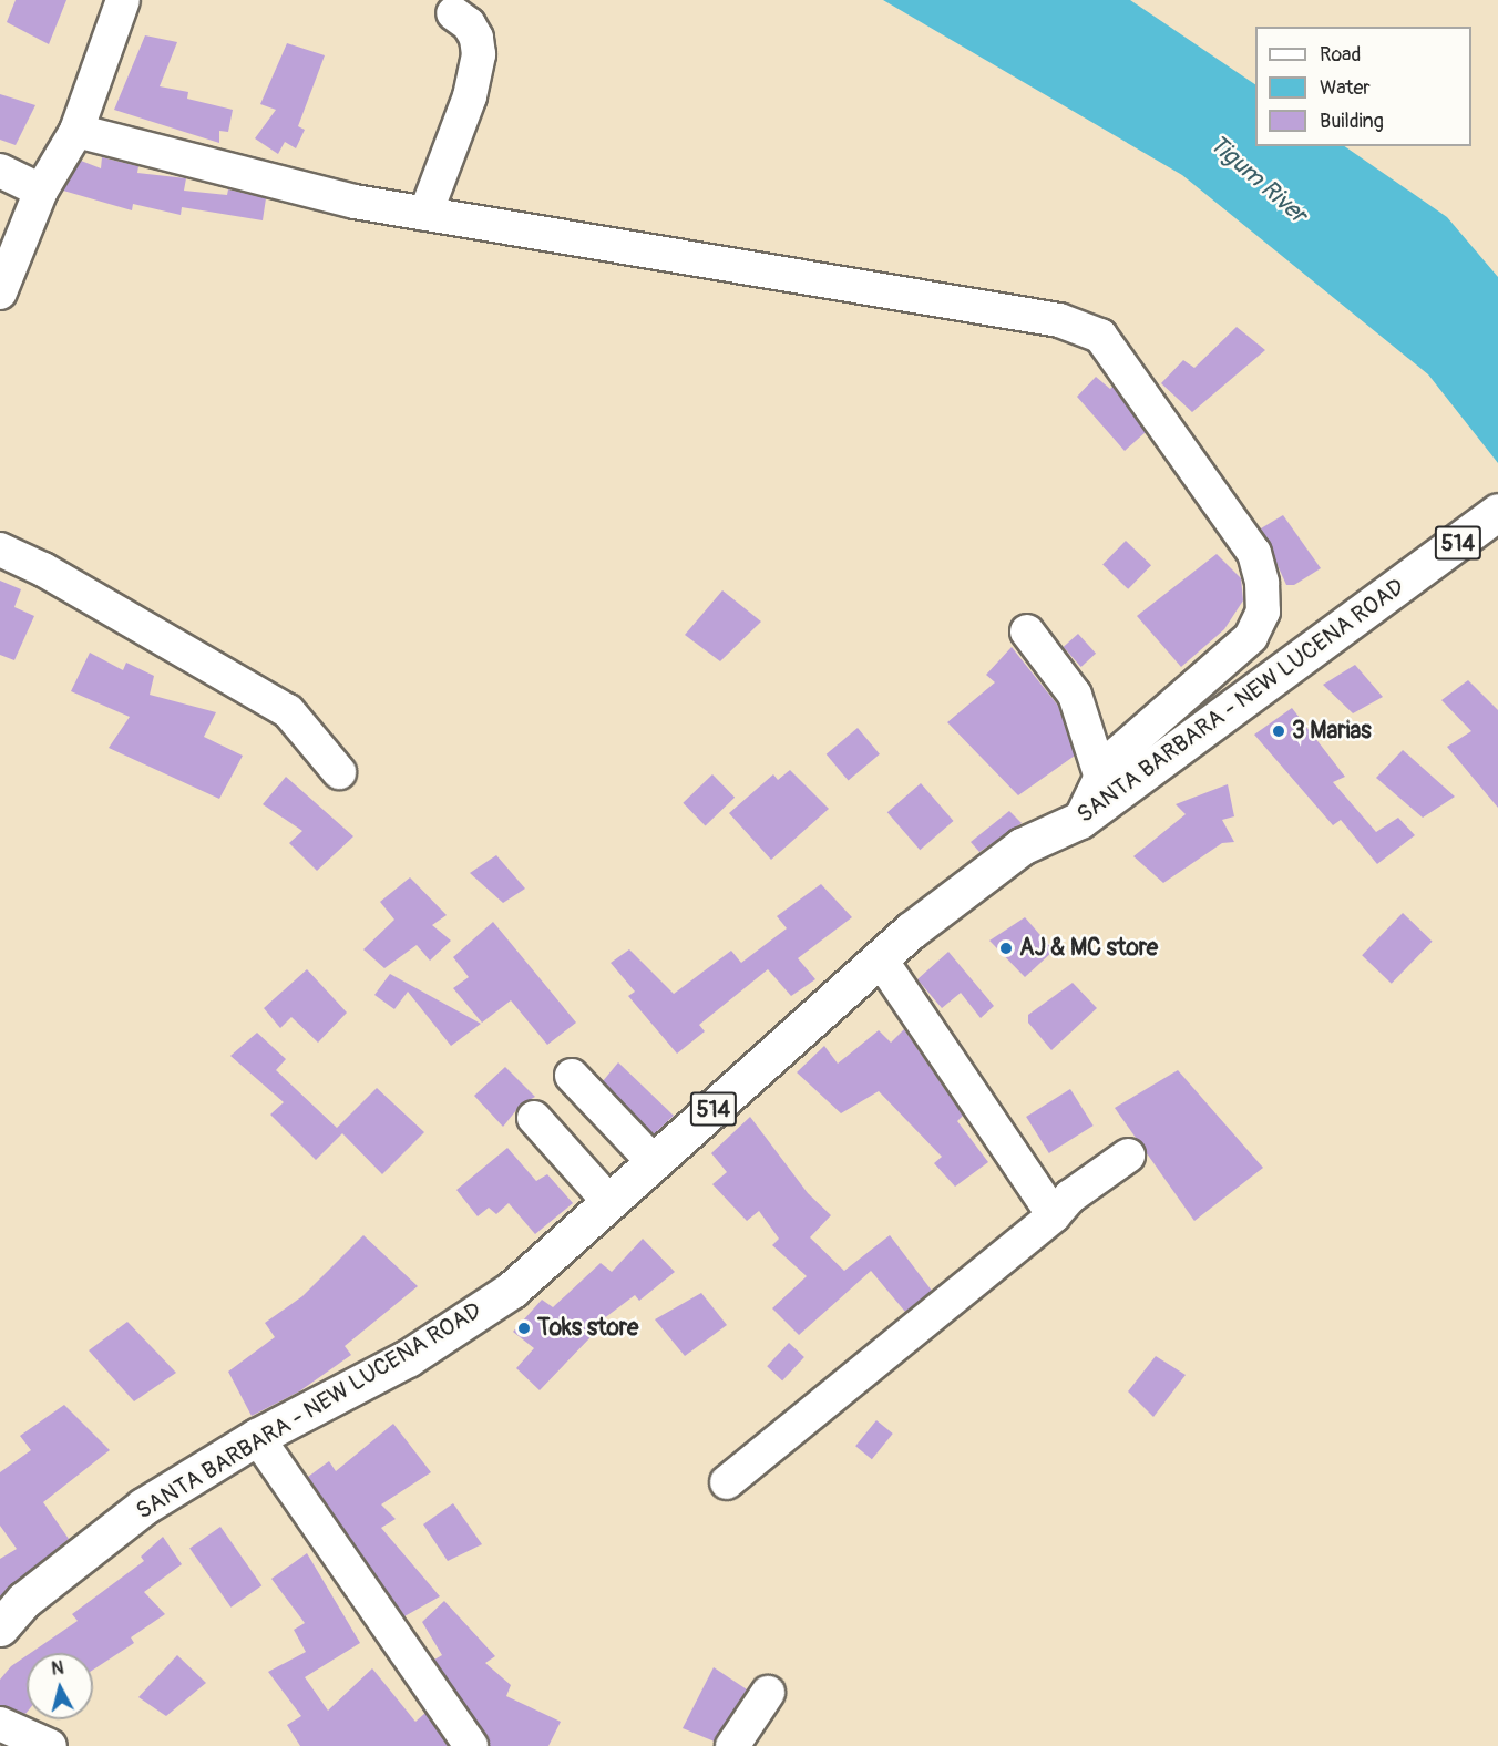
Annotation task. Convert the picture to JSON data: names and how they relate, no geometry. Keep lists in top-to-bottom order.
{
  "streets": {
    "main road": ["514", "SANTA BARBARA - NEW LUCENA ROAD"]
  },
  "water": ["Tigum River"],
  "places": ["3 Marias", "AJ & MC store", "Toks store"],
  "legend": ["Road", "Water", "Building"],
  "north": "top"
}
